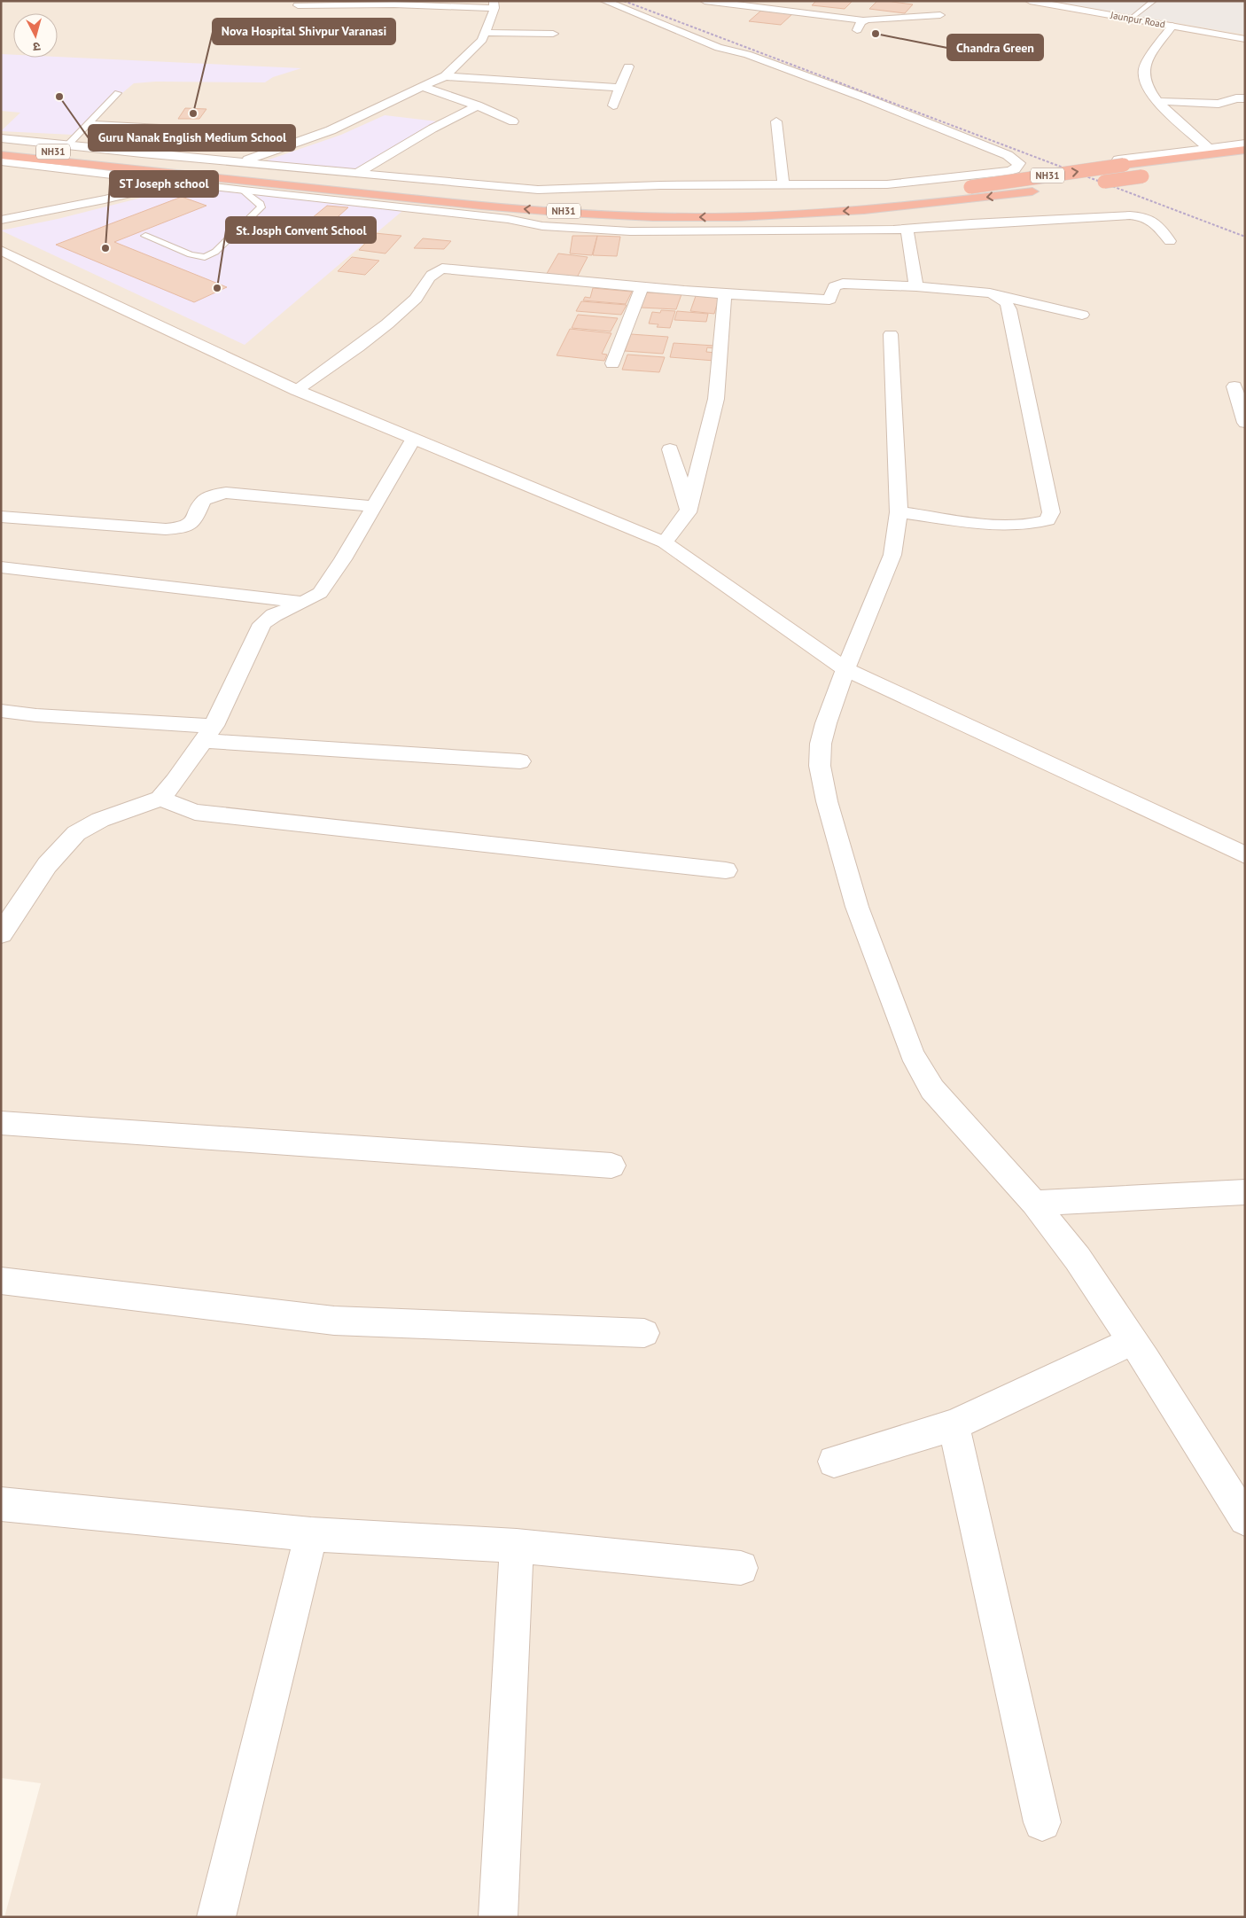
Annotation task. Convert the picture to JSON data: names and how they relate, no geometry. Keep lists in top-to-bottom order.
{
  "streets": {
    "highway": ["NH31"],
    "street": ["Jaunpur Road"]
  },
  "places": [
    "Chandra Green",
    "Guru Nanak English Medium School",
    "Nova Hospital Shivpur Varanasi",
    "ST Joseph school",
    "St. Josph Convent School"
  ],
  "north": "bottom"
}
